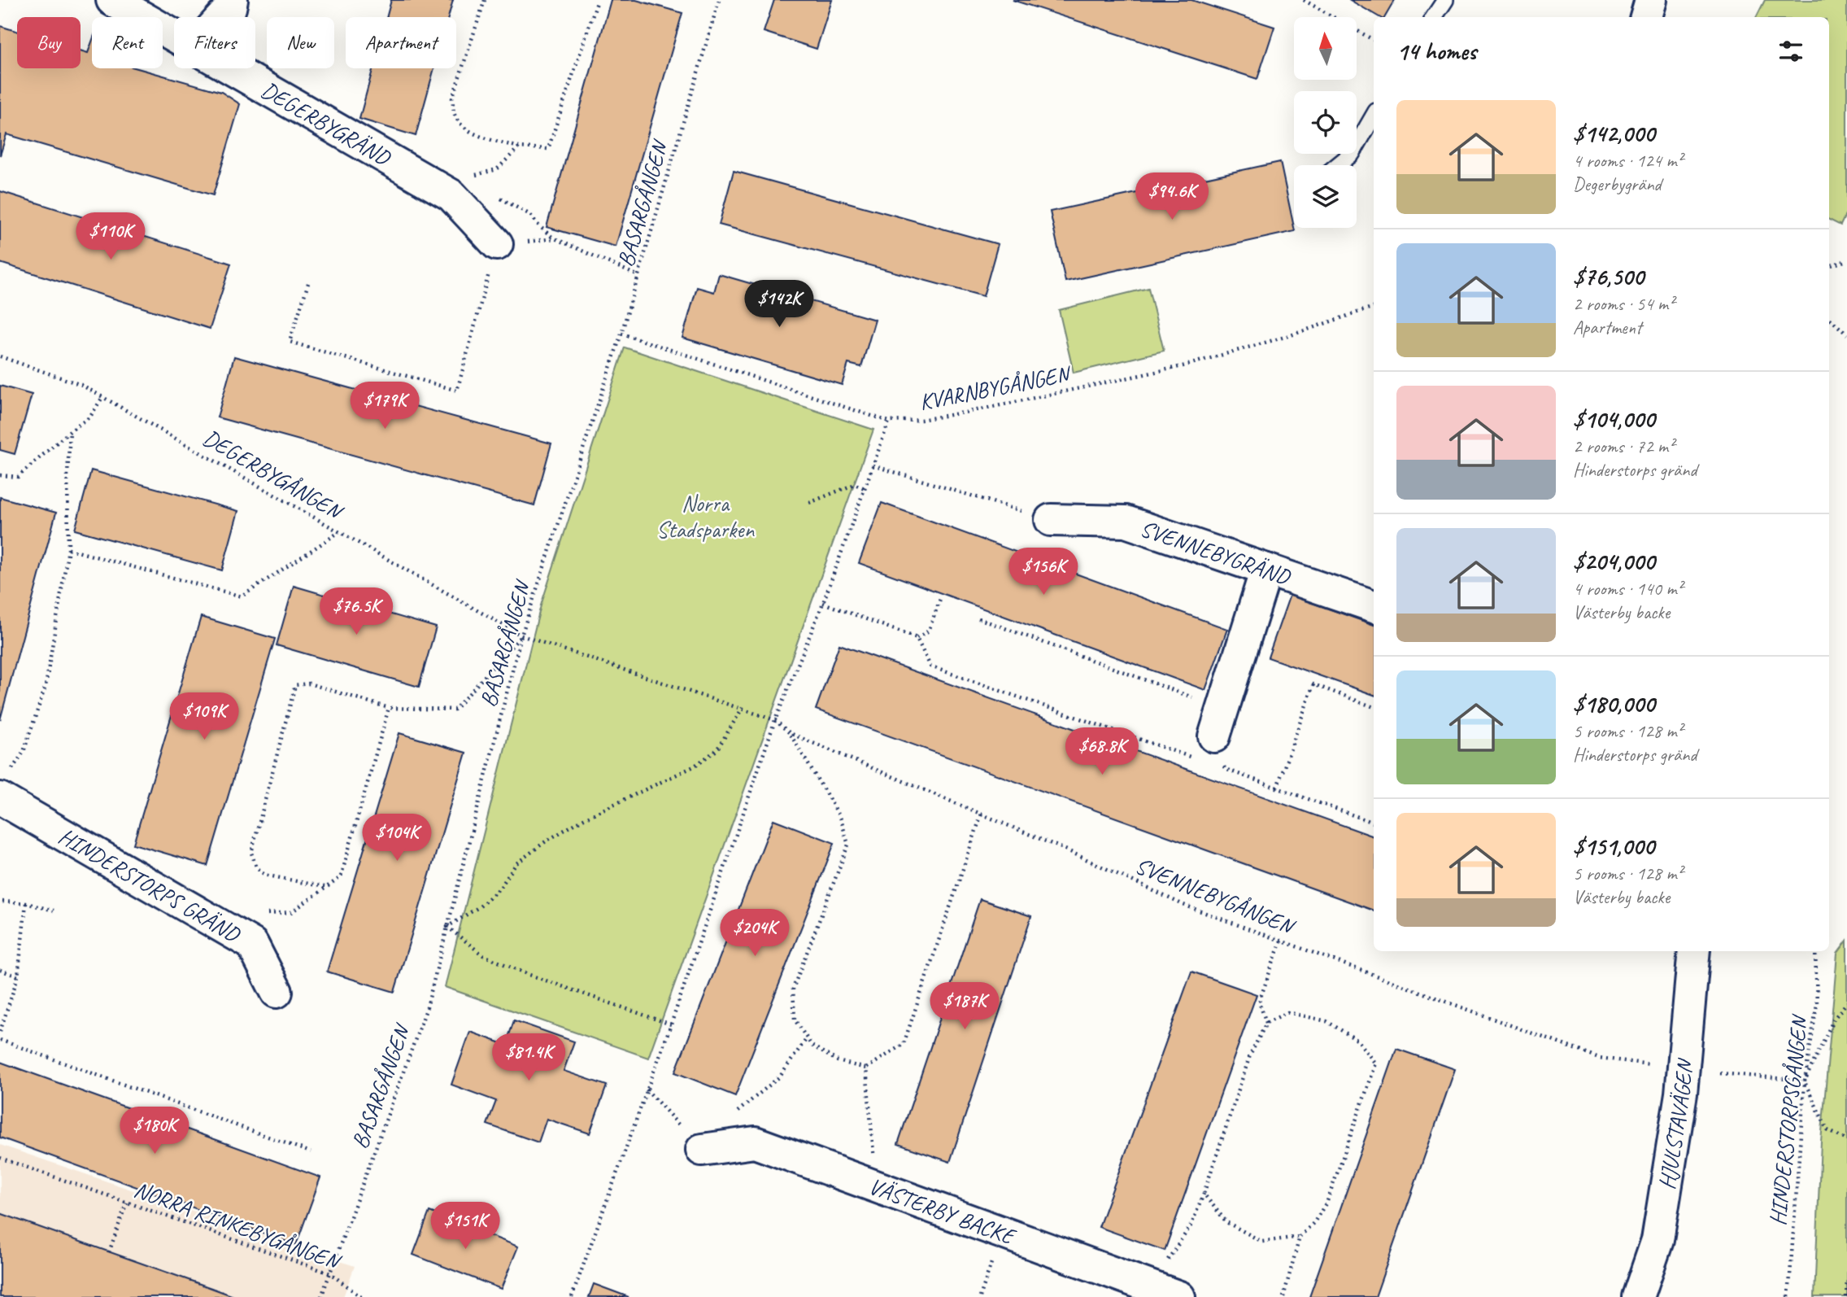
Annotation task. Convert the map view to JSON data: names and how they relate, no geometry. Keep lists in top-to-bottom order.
{
  "streets": {
    "street": [
      "DEGERBYGRÄND",
      "SVENNEBYGRÄND",
      "HINDERSTORPS GRÄND",
      "HJULSTAVÄGEN",
      "VÄSTERBY BACKE"
    ],
    "path": [
      "BASARGÅNGEN",
      "KVARNBYGÅNGEN",
      "DEGERBYGÅNGEN",
      "SVENNEBYGÅNGEN",
      "HINDERSTORPSGÅNGEN",
      "NORRA RINKEBYGÅNGEN"
    ]
  },
  "crossings": [
    ["BASARGÅNGEN", "KVARNBYGÅNGEN"],
    ["BASARGÅNGEN", "DEGERBYGÅNGEN"],
    ["BASARGÅNGEN", "NORRA RINKEBYGÅNGEN"],
    ["DEGERBYGÅNGEN", "SVENNEBYGÅNGEN"]
  ],
  "parks": ["Norra Stadsparken"],
  "north": "top",
  "page": {
    "chip": [
      "Buy",
      "Rent",
      "Filters",
      "New",
      "Apartment"
    ],
    "heading": "14 homes",
    "list": [
      {
        "name": "$142,000",
        "note": "4 rooms · 124 m² · Degerbygränd"
      },
      {
        "name": "$76,500",
        "note": "2 rooms · 54 m² · Apartment"
      },
      {
        "name": "$104,000",
        "note": "2 rooms · 72 m² · Hinderstorps gränd"
      },
      {
        "name": "$204,000",
        "note": "4 rooms · 140 m² · Västerby backe"
      },
      {
        "name": "$180,000",
        "note": "5 rooms · 128 m² · Hinderstorps gränd"
      },
      {
        "name": "$151,000",
        "note": "5 rooms · 128 m² · Västerby backe"
      }
    ],
    "price": [
      "$94.6K",
      "$110K",
      "$142K",
      "$179K",
      "$156K",
      "$76.5K",
      "$109K",
      "$68.8K",
      "$104K",
      "$204K",
      "$187K",
      "$81.4K",
      "$180K",
      "$151K"
    ]
  }
}
